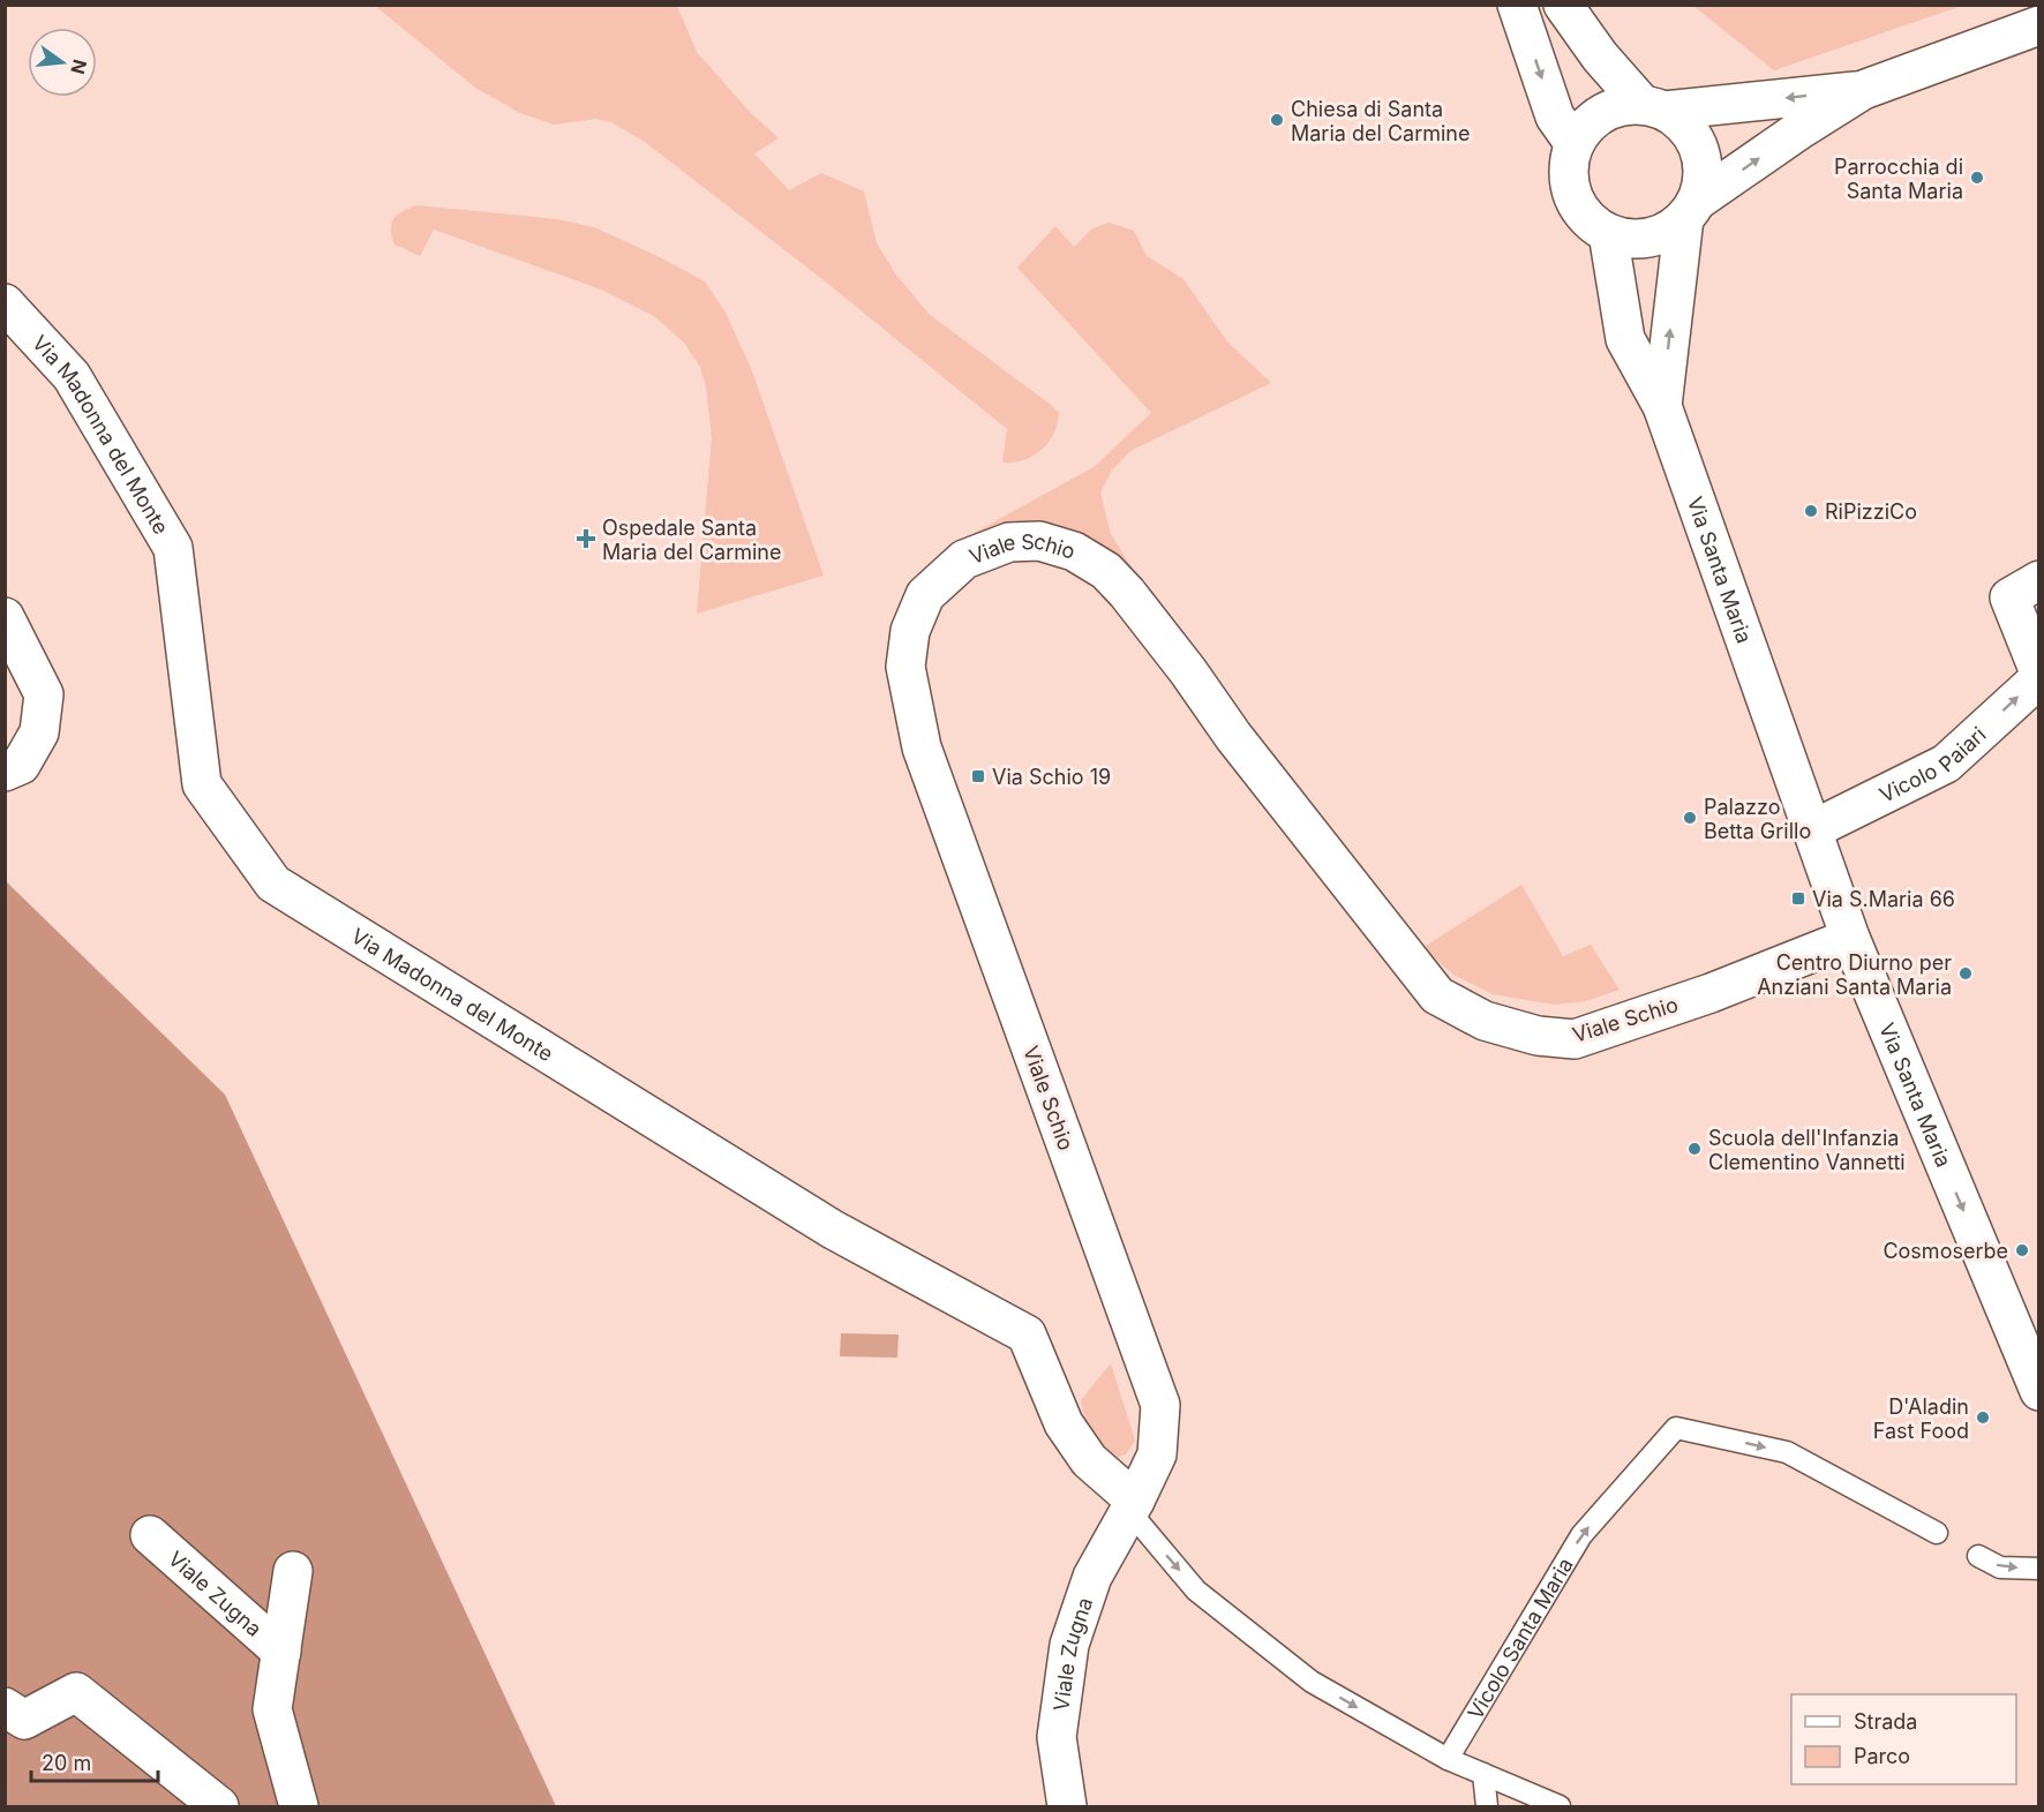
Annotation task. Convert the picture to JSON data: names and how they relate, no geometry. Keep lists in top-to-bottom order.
{
  "streets": {
    "street": [
      "Via Madonna del Monte",
      "Viale Schio",
      "Via Santa Maria",
      "Vicolo Paiari",
      "Viale Zugna"
    ],
    "lane": ["Vicolo Santa Maria"]
  },
  "crossings": [
    ["Via Madonna del Monte", "Viale Schio"],
    ["Via Madonna del Monte", "Viale Zugna"],
    ["Viale Schio", "Via Santa Maria"],
    ["Viale Schio", "Viale Zugna"],
    ["Via Santa Maria", "Vicolo Paiari"]
  ],
  "one_way": ["Vicolo Paiari"],
  "places": {
    "other": [
      "Chiesa di Santa Maria del Carmine",
      "Parrocchia di Santa Maria",
      "RiPizziCo",
      "Palazzo Betta Grillo",
      "Centro Diurno per Anziani Santa Maria",
      "Scuola dell'Infanzia Clementino Vannetti",
      "Cosmoserbe",
      "D'Aladin Fast Food"
    ],
    "health": ["Ospedale Santa Maria del Carmine"],
    "transit": ["Via Schio 19", "Via S.Maria 66"]
  },
  "legend": ["Strada", "Parco"],
  "scale_bar": "20 m",
  "north": "right"
}
